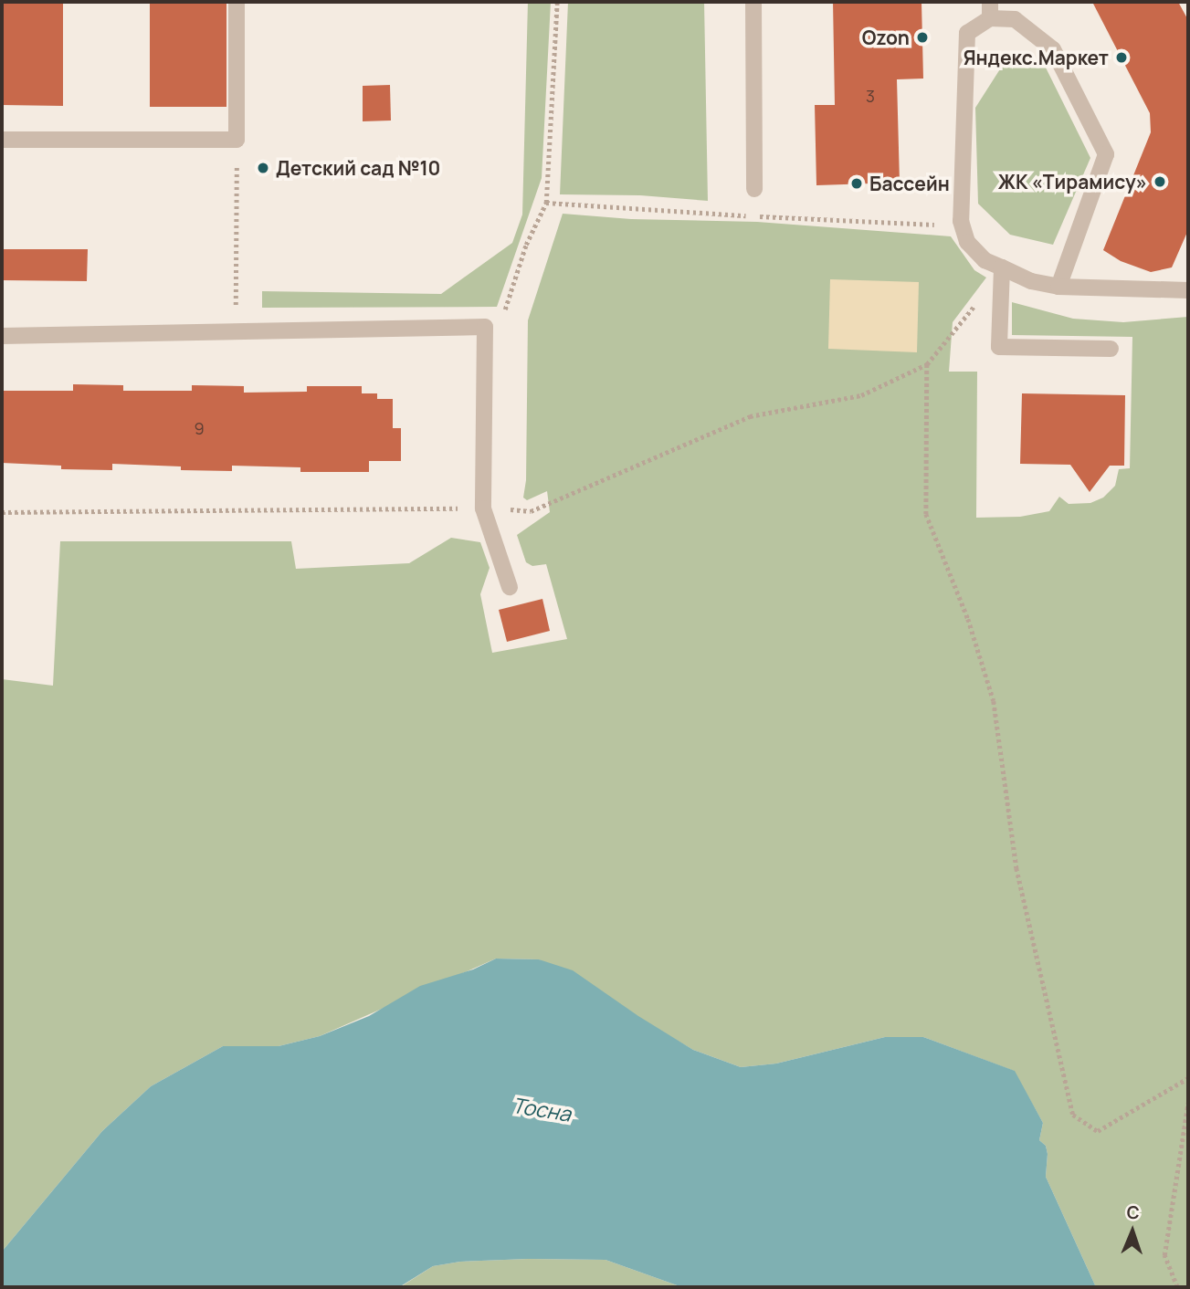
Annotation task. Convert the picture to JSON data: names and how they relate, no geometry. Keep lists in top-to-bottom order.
{
  "water": ["Тосна"],
  "places": [
    "Ozon",
    "Яндекс.Маркет",
    "Детский сад №10",
    "ЖК «Тирамису»",
    "Бассейн"
  ],
  "house_numbers": ["3", "9"],
  "north": "top"
}
